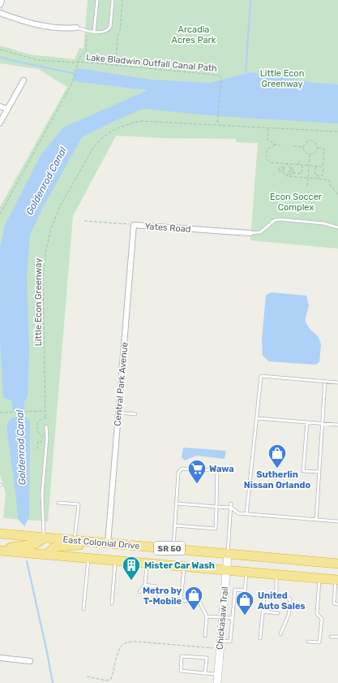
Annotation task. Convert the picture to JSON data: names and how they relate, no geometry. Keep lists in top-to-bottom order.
{
  "streets": {
    "highway": ["East Colonial Drive", "SR 50"],
    "street": ["Yates Road", "Central Park Avenue", "Chickasaw Trail"],
    "path": ["Lake Bladwin Outfall Canal Path", "Little Econ Greenway"]
  },
  "crossings": [
    ["Lake Bladwin Outfall Canal Path", "Little Econ Greenway"],
    ["Yates Road", "Central Park Avenue"],
    ["Central Park Avenue", "East Colonial Drive"],
    ["East Colonial Drive", "Chickasaw Trail"]
  ],
  "water": ["Goldenrod Canal"],
  "parks": ["Arcadia Acres Park", "Little Econ Greenway", "Econ Soccer Complex"],
  "places": {
    "shop": ["Sutherlin Nissan Orlando", "Metro by T-Mobile", "United Auto Sales"],
    "supermarket": ["Wawa"],
    "building": ["Mister Car Wash"]
  }
}
